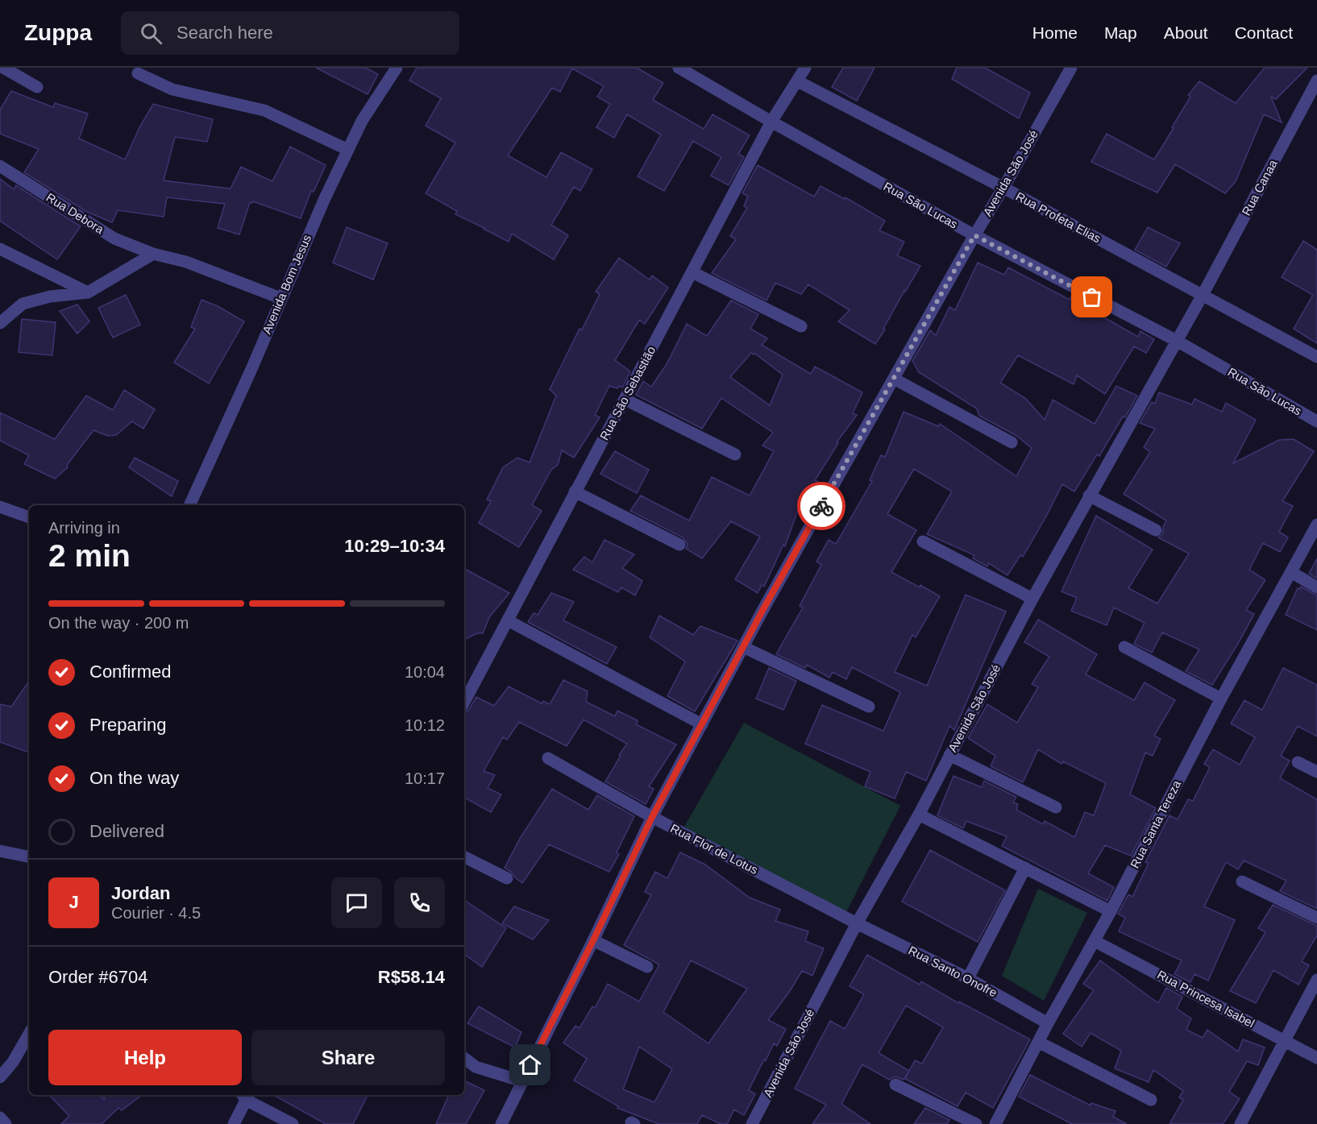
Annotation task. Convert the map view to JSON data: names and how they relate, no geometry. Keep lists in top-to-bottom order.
{
  "streets": {
    "street": [
      "Avenida São José",
      "Rua Canaa",
      "Rua São Lucas",
      "Rua Debora",
      "Rua Profeta Elias",
      "Avenida Bom Jesus",
      "Rua São Sebastião",
      "Rua Santa Tereza",
      "Rua Flor de Lotus",
      "Rua Santo Onofre",
      "Rua Princesa Isabel"
    ]
  },
  "crossings": [
    ["Avenida São José", "Rua Canaa"],
    ["Avenida São José", "Rua São Lucas"],
    ["Avenida São José", "Rua Profeta Elias"],
    ["Avenida São José", "Rua Flor de Lotus"],
    ["Avenida São José", "Rua Santo Onofre"],
    ["Rua Canaa", "Rua Profeta Elias"],
    ["Rua São Lucas", "Rua São Sebastião"],
    ["Rua Debora", "Avenida Bom Jesus"],
    ["Rua Profeta Elias", "Rua São Sebastião"],
    ["Rua Santa Tereza", "Rua Santo Onofre"],
    ["Rua Santa Tereza", "Rua Princesa Isabel"],
    ["Rua Flor de Lotus", "Rua Santo Onofre"]
  ],
  "page": {
    "header": "Zuppa",
    "search": "Search here",
    "nav": [
      "Home",
      "Map",
      "About",
      "Contact"
    ],
    "heading": ["2 min", "Arriving in", "10:29–10:34"],
    "panel": [
      "Jordan",
      "Courier · 4.5",
      "Order #6704",
      "R$58.14"
    ],
    "bar": "On the way · 200 m",
    "list": [
      ["Confirmed", "10:04"],
      ["Preparing", "10:12"],
      ["On the way", "10:17"],
      "Delivered"
    ],
    "round": "J",
    "buttons": ["Help", "Share"]
  }
}
